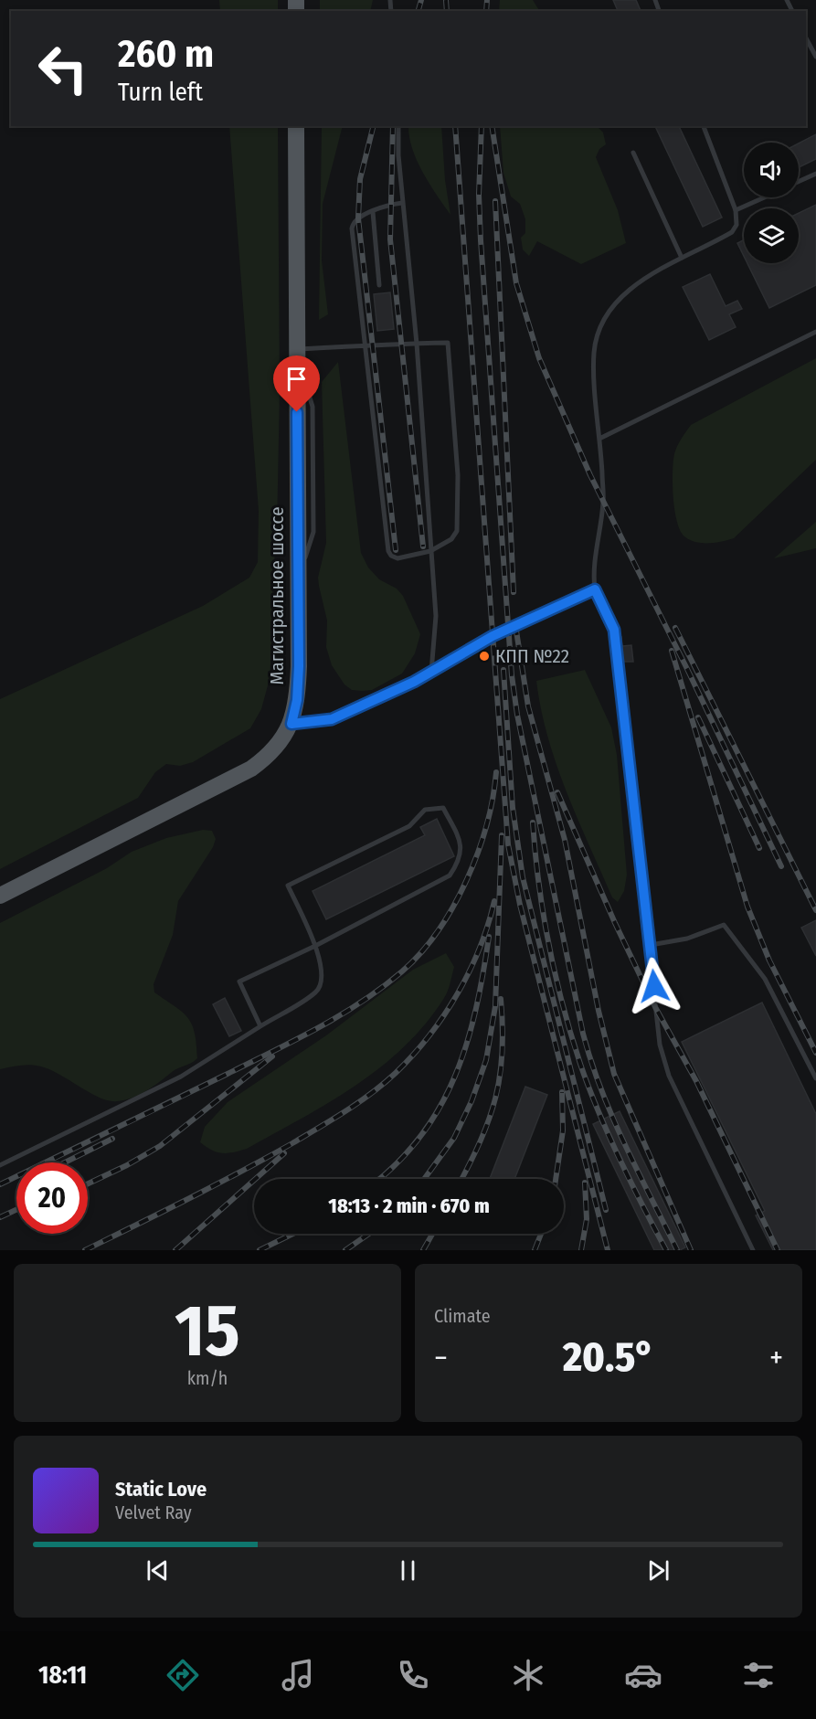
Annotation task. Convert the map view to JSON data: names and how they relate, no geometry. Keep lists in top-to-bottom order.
{
  "streets": {
    "main road": ["Магистральное шоссе"]
  },
  "places": ["КПП №22"],
  "page": {
    "turn": ["260 m", "Turn left"],
    "limit": "20",
    "trip": "18:13 · 2 min · 670 m",
    "tile": [
      ["15", "km/h"],
      "Climate"
    ],
    "heat": ["−", "20.5°", "+"],
    "song": ["Static Love", "Velvet Ray"],
    "tabs": "18:11"
  }
}
